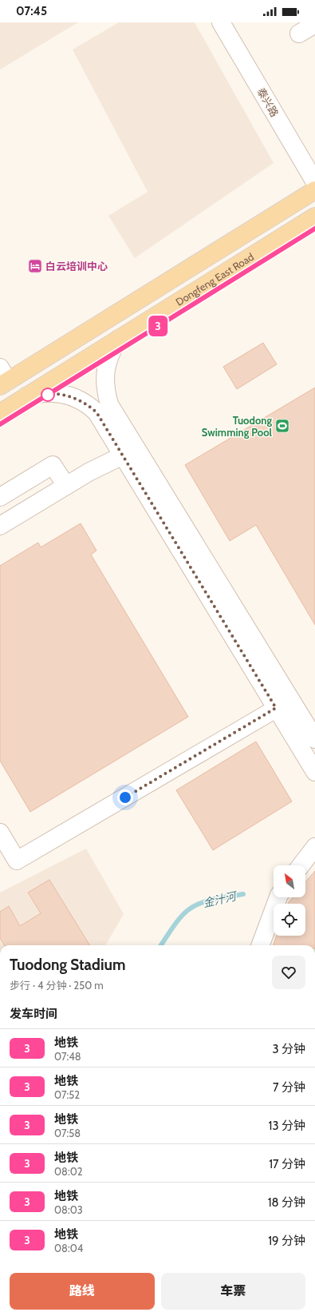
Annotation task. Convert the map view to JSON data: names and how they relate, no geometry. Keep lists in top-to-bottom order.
{
  "streets": {
    "main road": ["Dongfeng East Road"],
    "street": ["泰兴路"]
  },
  "water": ["金汁河"],
  "places": {
    "hotel": ["白云培训中心"],
    "sports": ["Tuodong Swimming Pool"]
  },
  "lines": ["metro line 3"],
  "north": "top left",
  "page": {
    "status": "07:45",
    "on_map": "3",
    "heading": [
      ["Tuodong Stadium", "步行 · 4 分钟 · 250 m"],
      "发车时间"
    ],
    "list": [
      {
        "mark": "3",
        "name": "地铁",
        "note": "07:48",
        "value": "3 分钟"
      },
      {
        "mark": "3",
        "name": "地铁",
        "note": "07:52",
        "value": "7 分钟"
      },
      {
        "mark": "3",
        "name": "地铁",
        "note": "07:58",
        "value": "13 分钟"
      },
      {
        "mark": "3",
        "name": "地铁",
        "note": "08:02",
        "value": "17 分钟"
      },
      {
        "mark": "3",
        "name": "地铁",
        "note": "08:03",
        "value": "18 分钟"
      },
      {
        "mark": "3",
        "name": "地铁",
        "note": "08:04",
        "value": "19 分钟"
      }
    ],
    "buttons": ["路线", "车票"]
  }
}
